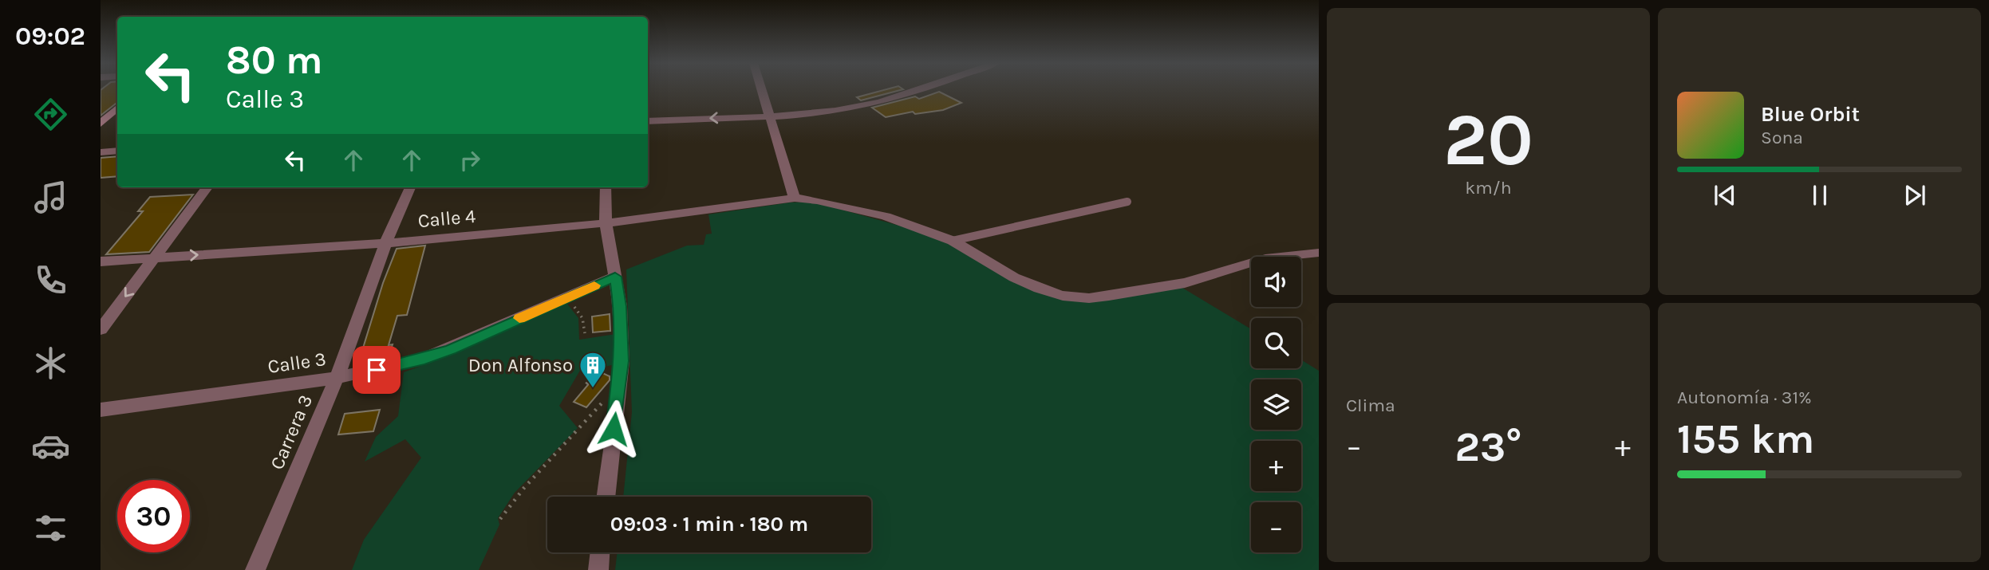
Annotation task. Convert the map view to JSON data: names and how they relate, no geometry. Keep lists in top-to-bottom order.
{
  "streets": {
    "street": ["Calle 4", "Calle 3", "Carrera 3"]
  },
  "crossings": [
    ["Calle 4", "Carrera 3"],
    ["Calle 3", "Carrera 3"]
  ],
  "places": {
    "building": ["Don Alfonso"]
  },
  "page": {
    "tabs": "09:02",
    "tile": [
      ["20", "km/h"],
      "Clima",
      ["Autonomía · 31%", "155 km"]
    ],
    "turn": ["80 m", "Calle 3"],
    "song": ["Blue Orbit", "Sona"],
    "map_buttons": ["+", "−"],
    "heat": ["−", "23°", "+"],
    "limit": "30",
    "trip": "09:03 · 1 min · 180 m"
  }
}
